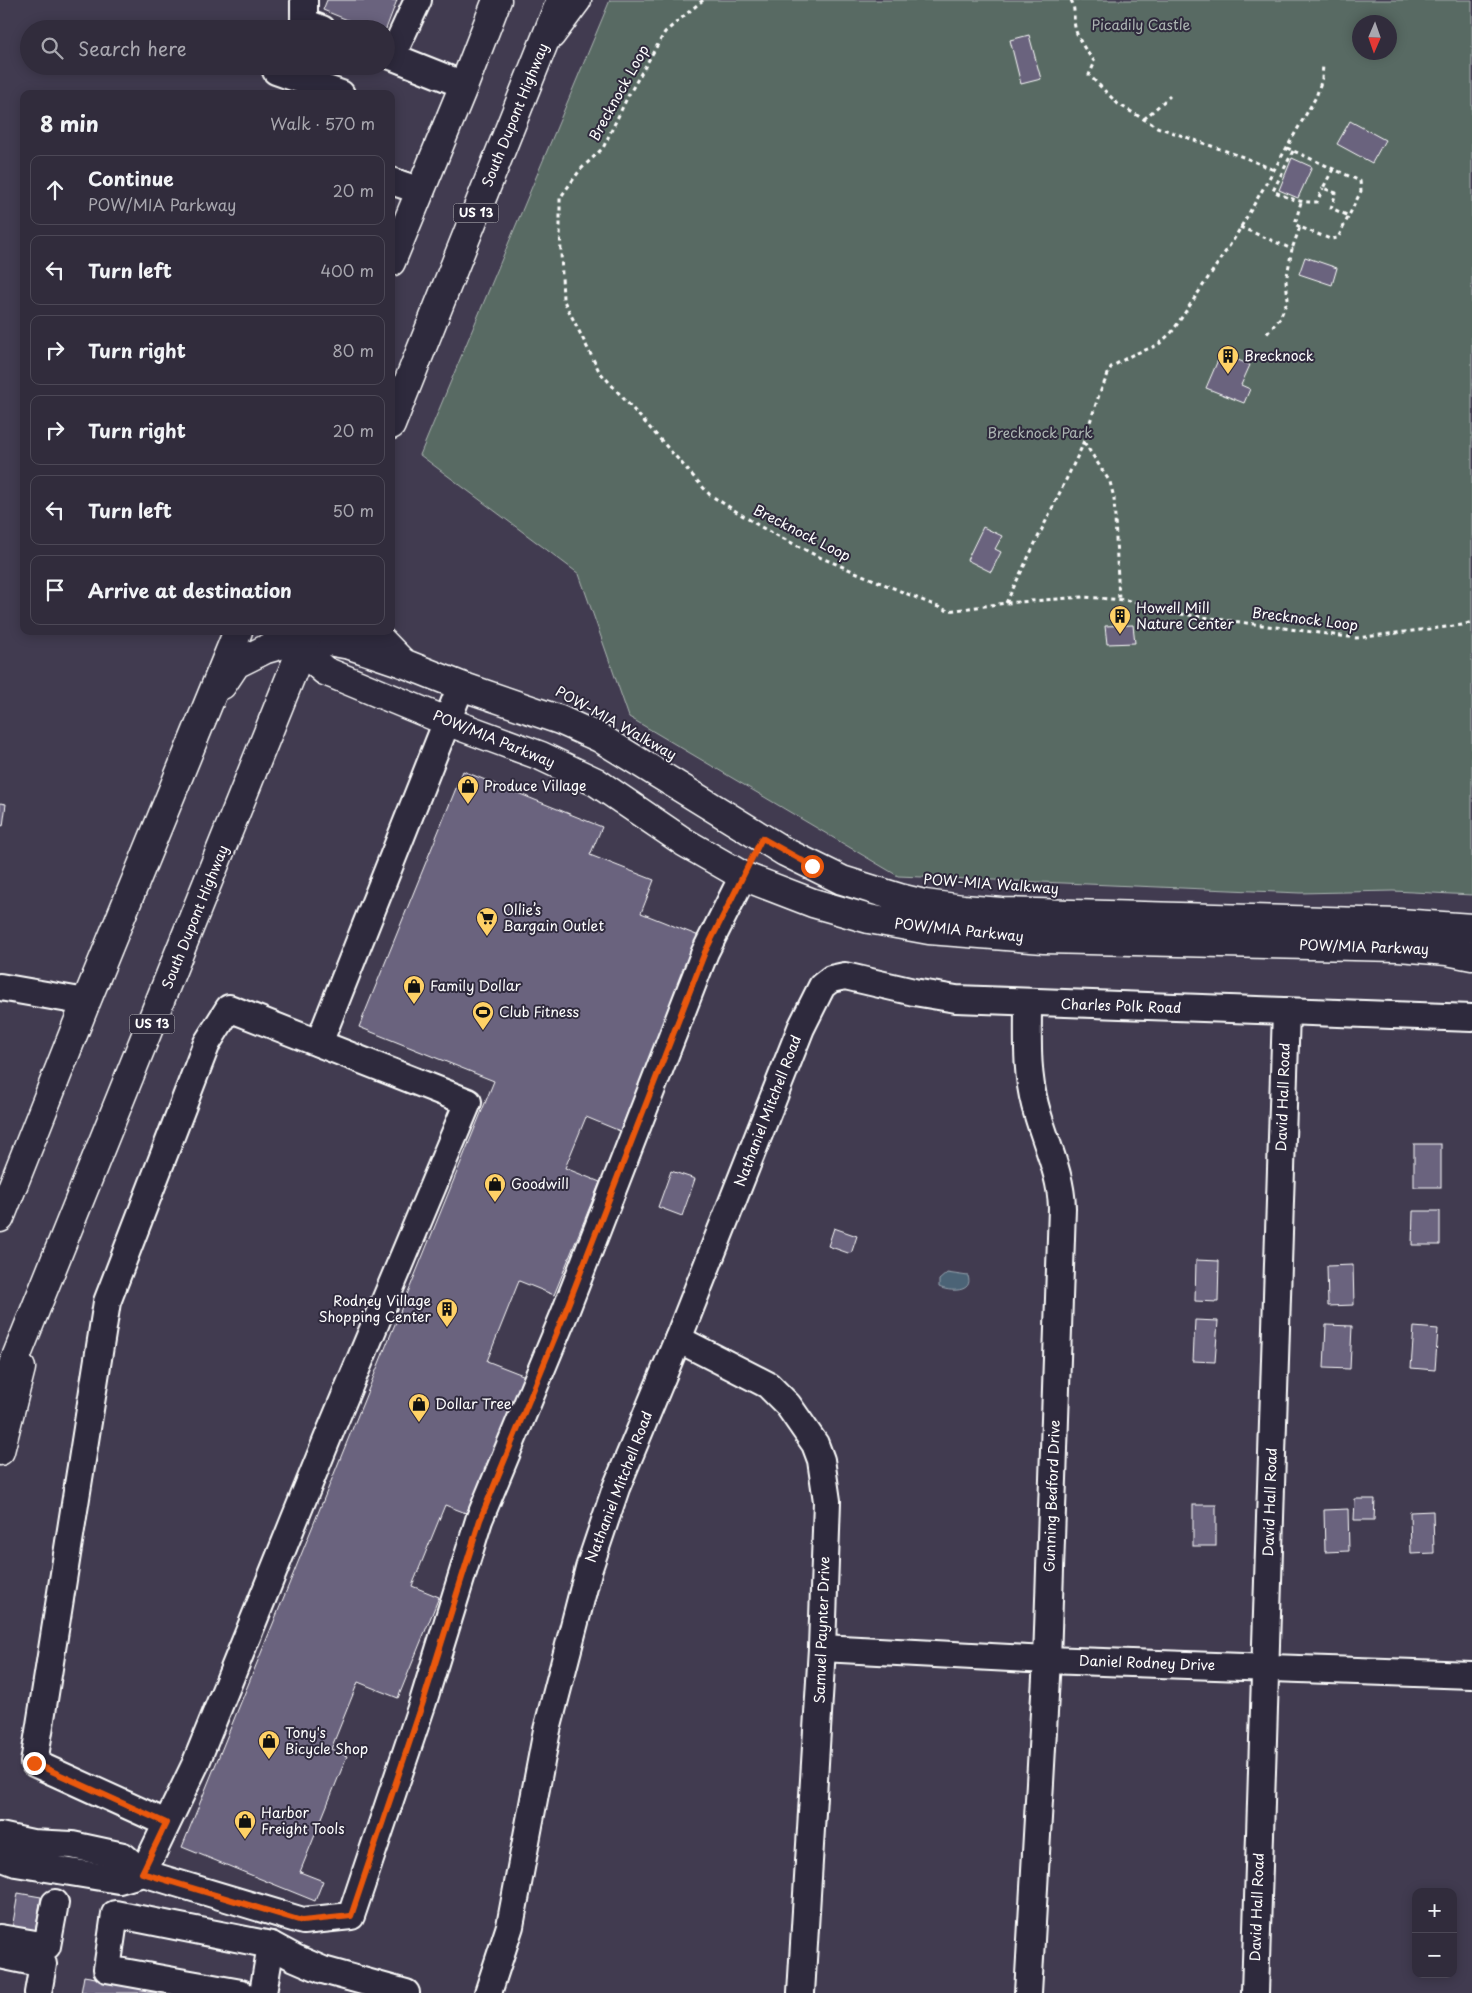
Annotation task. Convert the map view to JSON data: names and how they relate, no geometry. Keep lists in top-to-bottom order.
{
  "streets": {
    "main road": ["South Dupont Highway", "US 13", "POW/MIA Parkway"],
    "street": [
      "Charles Polk Road",
      "David Hall Road",
      "Nathaniel Mitchell Road",
      "Gunning Bedford Drive",
      "Samuel Paynter Drive",
      "Daniel Rodney Drive"
    ],
    "path": ["Brecknock Loop"]
  },
  "crossings": [
    ["South Dupont Highway", "POW/MIA Parkway"],
    ["Charles Polk Road", "David Hall Road"],
    ["Charles Polk Road", "Nathaniel Mitchell Road"],
    ["Charles Polk Road", "Gunning Bedford Drive"],
    ["David Hall Road", "Daniel Rodney Drive"],
    ["Nathaniel Mitchell Road", "Samuel Paynter Drive"],
    ["Gunning Bedford Drive", "Daniel Rodney Drive"],
    ["Samuel Paynter Drive", "Daniel Rodney Drive"]
  ],
  "parks": ["Picadily Castle", "Brecknock Park"],
  "places": {
    "building": ["Brecknock", "Howell Mill Nature Center", "Rodney Village Shopping Center"],
    "shop": [
      "Produce Village",
      "Family Dollar",
      "Goodwill",
      "Dollar Tree",
      "Tony's Bicycle Shop",
      "Harbor Freight Tools"
    ],
    "supermarket": ["Ollie’s Bargain Outlet"],
    "sports": ["Club Fitness"]
  },
  "north": "bottom",
  "page": {
    "search": "Search here",
    "heading": ["8 min", "Walk · 570 m"],
    "list": [
      ["Continue", "POW/MIA Parkway", "20 m"],
      ["Turn left", "400 m"],
      ["Turn right", "80 m"],
      ["Turn right", "20 m"],
      ["Turn left", "50 m"],
      "Arrive at destination"
    ],
    "map_buttons": ["+", "−"]
  }
}
